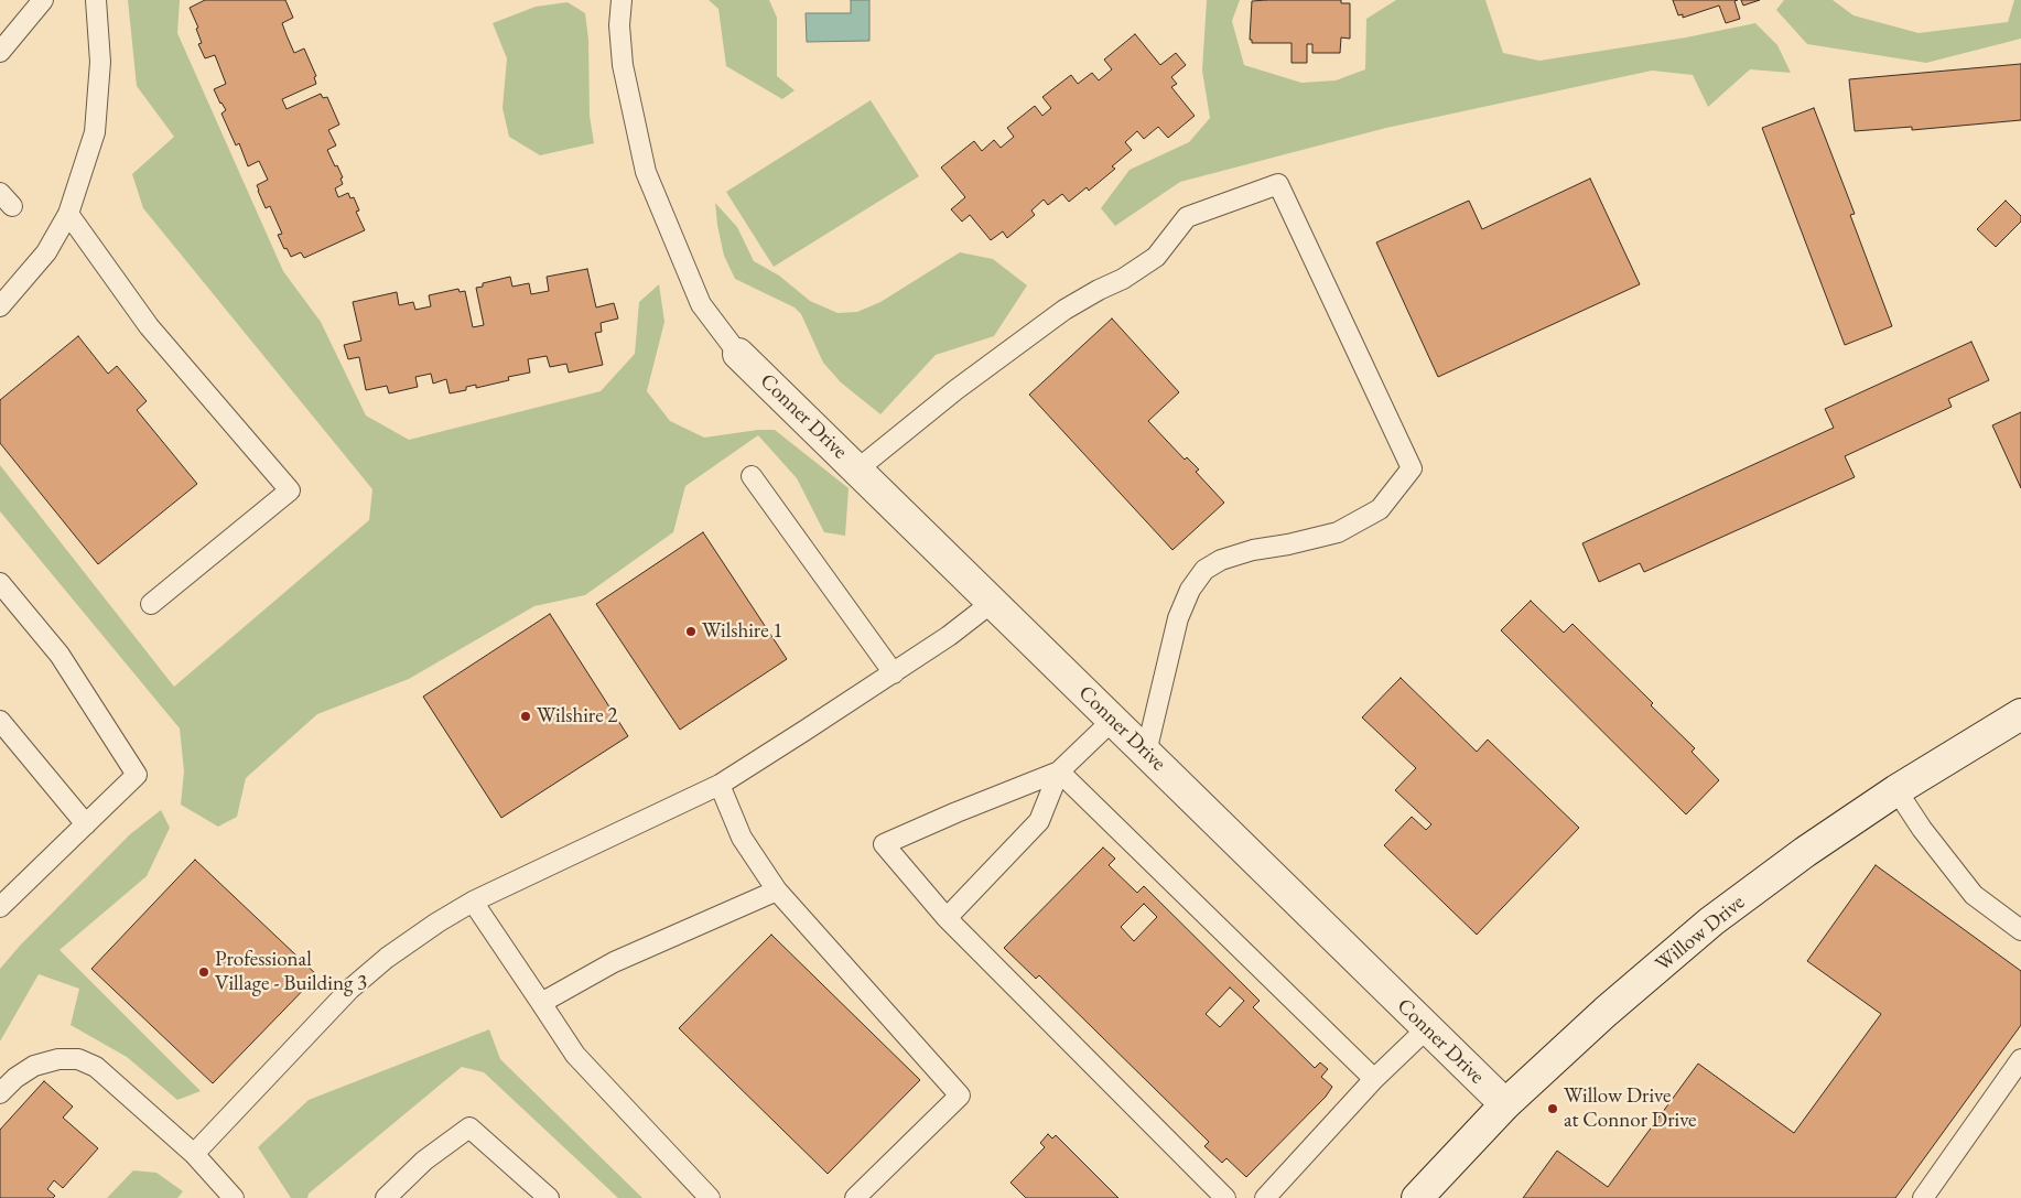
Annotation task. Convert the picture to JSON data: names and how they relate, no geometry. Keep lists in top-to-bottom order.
{
  "streets": {
    "street": ["Conner Drive", "Willow Drive"]
  },
  "crossings": [
    ["Conner Drive", "Willow Drive"]
  ],
  "places": [
    "Wilshire 1",
    "Wilshire 2",
    "Professional Village - Building 3",
    "Willow Drive at Connor Drive"
  ]
}
